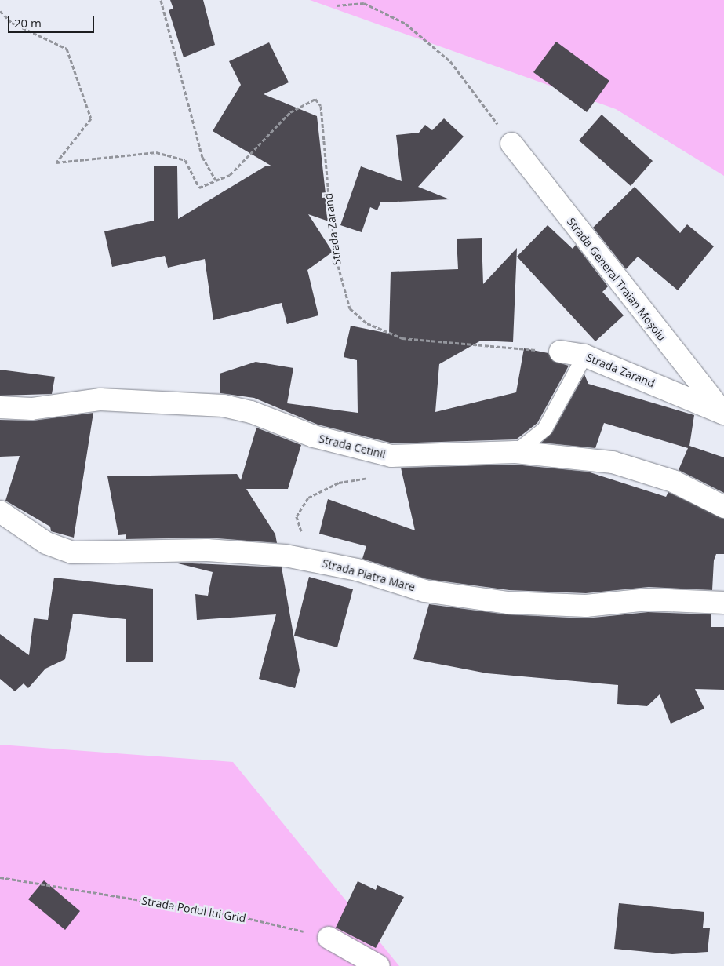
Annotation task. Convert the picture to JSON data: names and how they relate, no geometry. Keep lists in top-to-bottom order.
{
  "streets": {
    "street": [
      "Strada Zarand",
      "Strada General Traian Moșoiu",
      "Strada Cetinii",
      "Strada Piatra Mare"
    ],
    "path": ["Strada Podul lui Grid"]
  },
  "crossings": [
    ["Strada Zarand", "Strada General Traian Moșoiu"]
  ],
  "scale_bar": "20 m"
}
